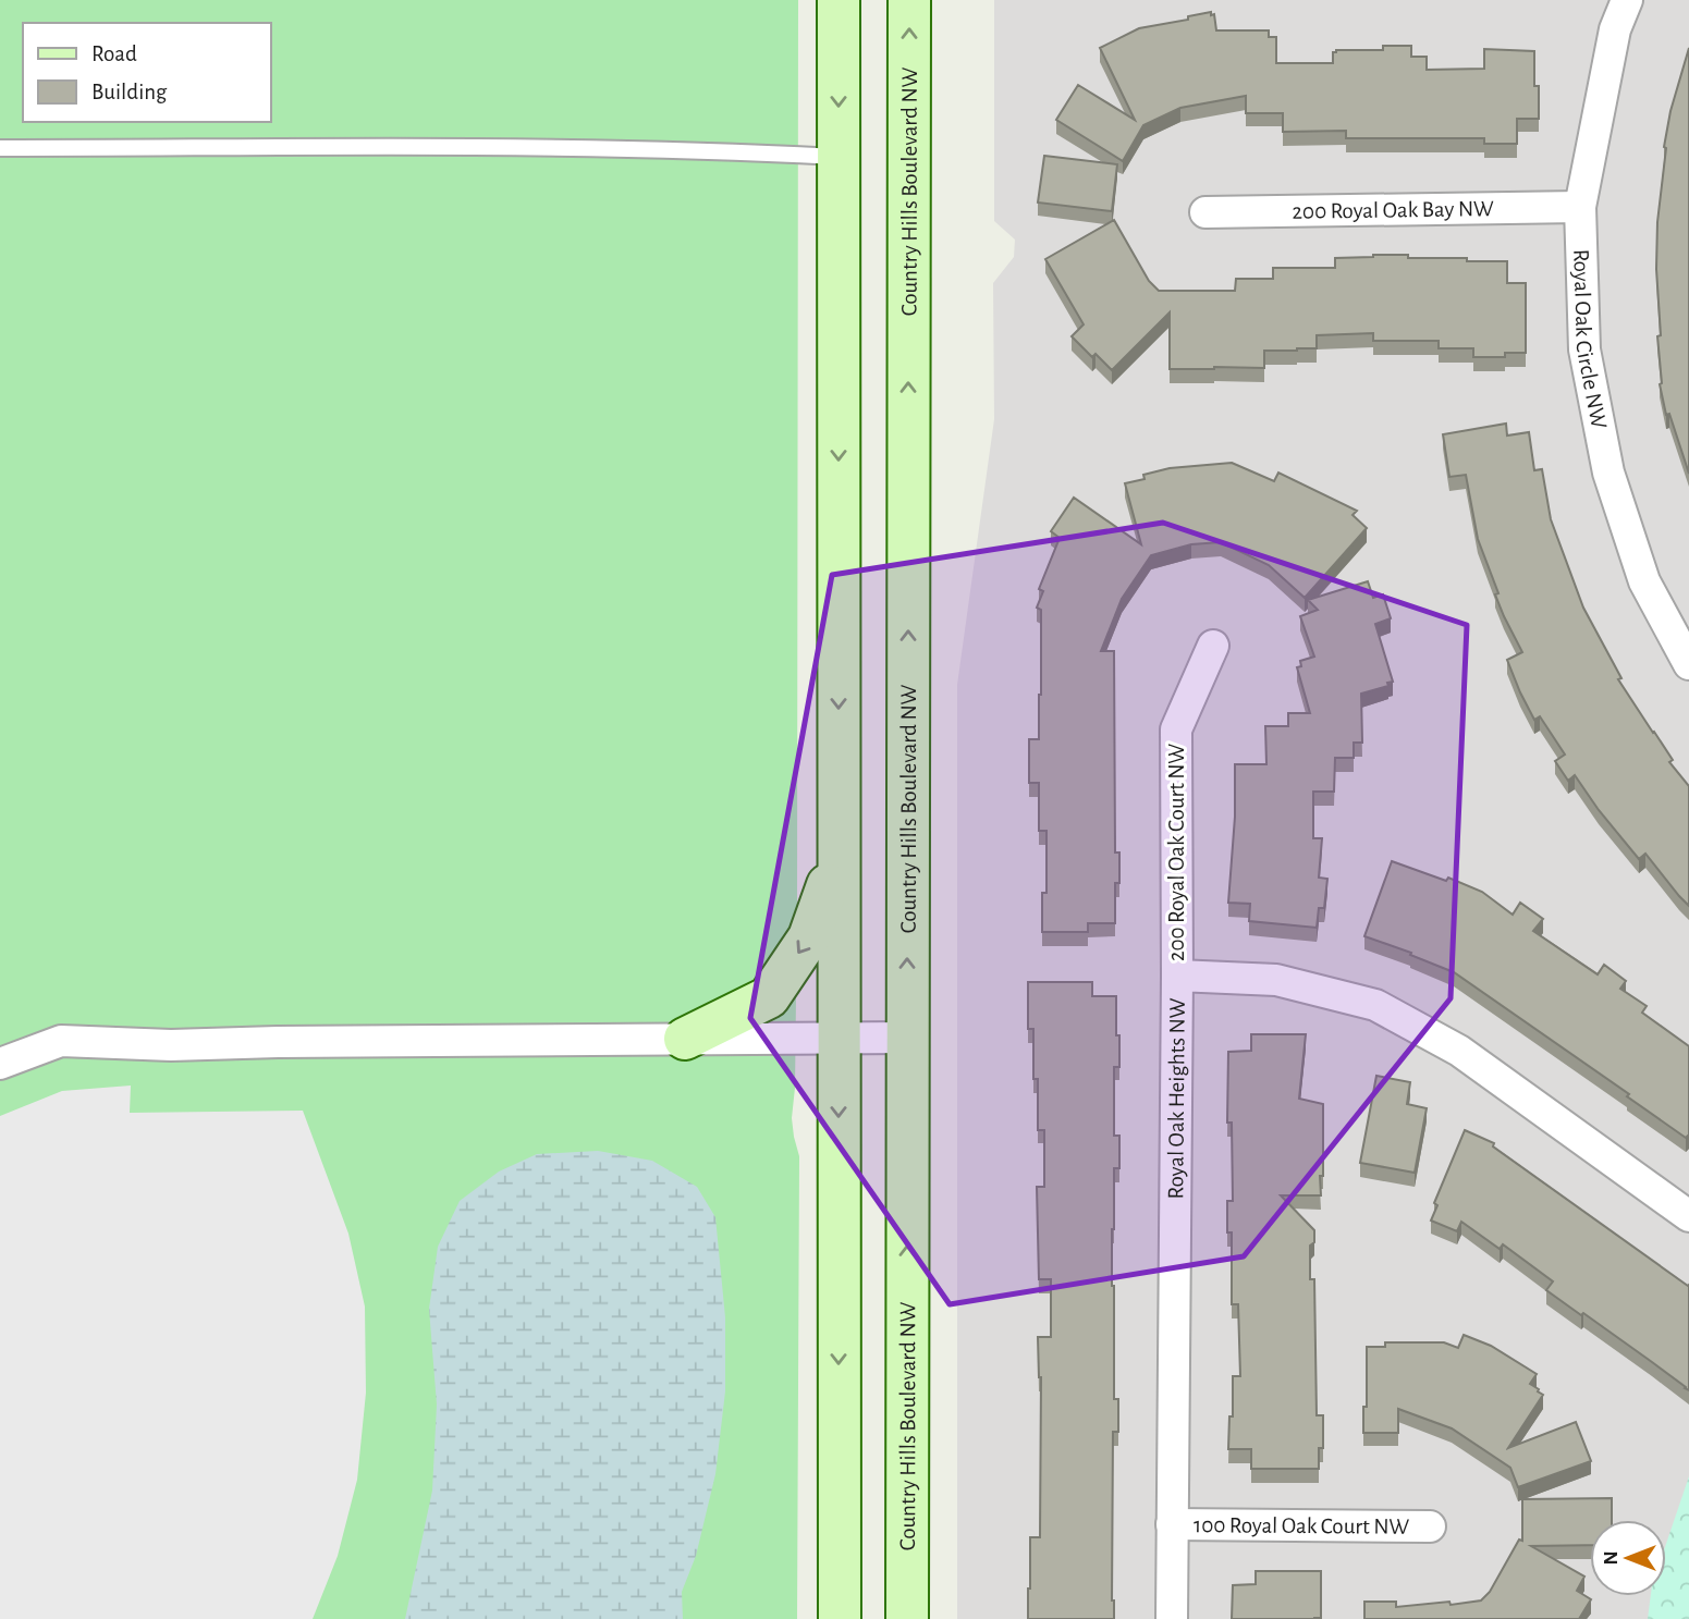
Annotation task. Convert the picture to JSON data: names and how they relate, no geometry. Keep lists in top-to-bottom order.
{
  "streets": {
    "main road": ["Country Hills Boulevard NW"],
    "street": [
      "200 Royal Oak Bay NW",
      "Royal Oak Circle NW",
      "200 Royal Oak Court NW",
      "Royal Oak Heights NW",
      "100 Royal Oak Court NW"
    ]
  },
  "crossings": [
    ["200 Royal Oak Bay NW", "Royal Oak Circle NW"],
    ["200 Royal Oak Court NW", "Royal Oak Heights NW"],
    ["Royal Oak Heights NW", "100 Royal Oak Court NW"]
  ],
  "legend": ["Road", "Building"],
  "north": "left"
}
